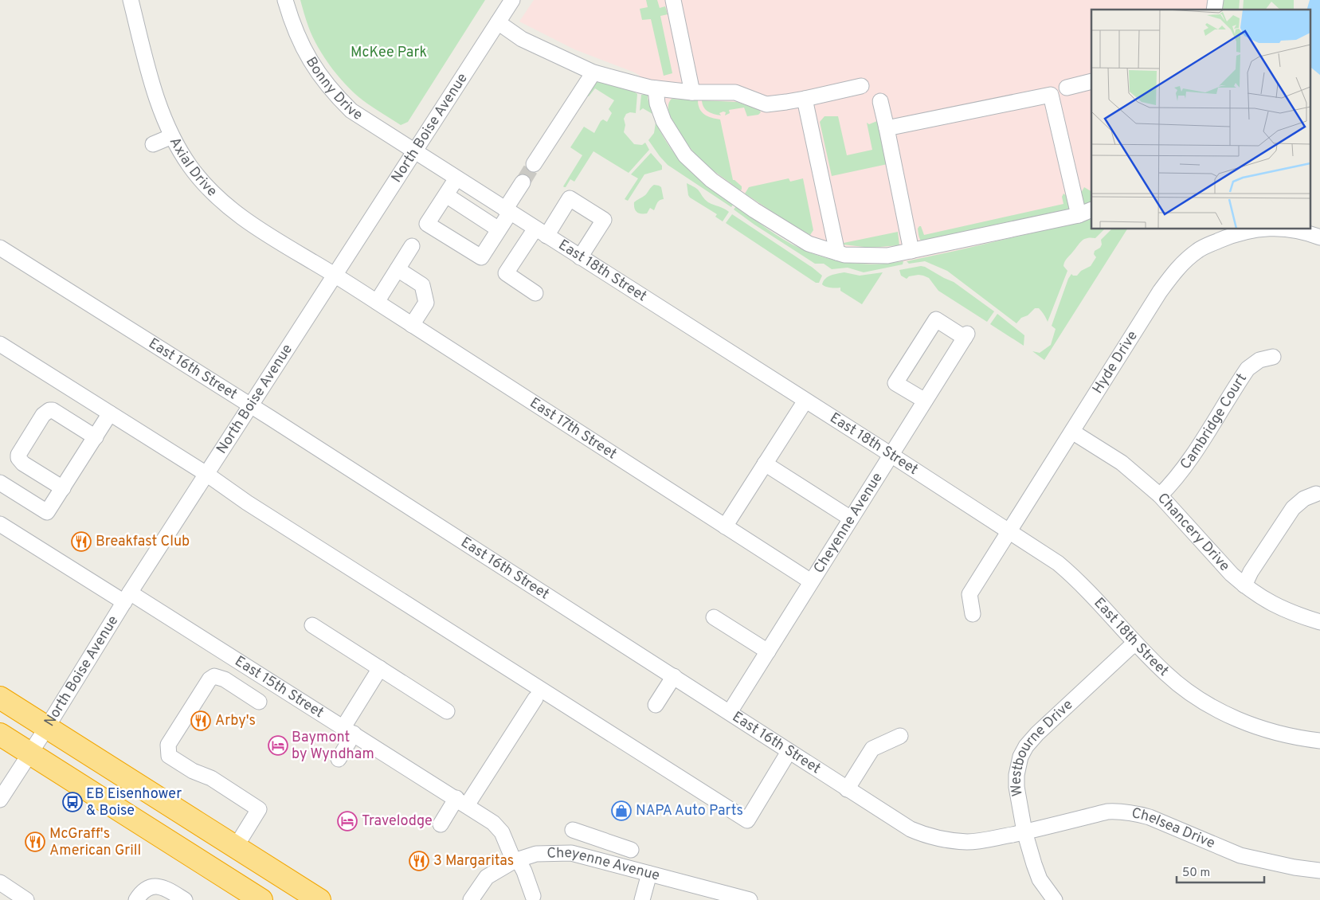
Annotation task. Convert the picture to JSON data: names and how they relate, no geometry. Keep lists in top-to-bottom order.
{
  "streets": {
    "street": [
      "Bonny Drive",
      "North Boise Avenue",
      "Axial Drive",
      "East 18th Street",
      "Hyde Drive",
      "East 16th Street",
      "Cambridge Court",
      "East 17th Street",
      "Cheyenne Avenue",
      "Chancery Drive",
      "East 15th Street",
      "Westbourne Drive",
      "Chelsea Drive"
    ]
  },
  "crossings": [
    ["Bonny Drive", "North Boise Avenue"],
    ["Bonny Drive", "East 18th Street"],
    ["North Boise Avenue", "Axial Drive"],
    ["North Boise Avenue", "East 18th Street"],
    ["North Boise Avenue", "East 16th Street"],
    ["North Boise Avenue", "East 17th Street"],
    ["North Boise Avenue", "East 15th Street"],
    ["Axial Drive", "East 17th Street"],
    ["East 18th Street", "Hyde Drive"],
    ["East 18th Street", "Cheyenne Avenue"],
    ["East 18th Street", "Westbourne Drive"],
    ["Hyde Drive", "Chancery Drive"],
    ["East 16th Street", "Cheyenne Avenue"],
    ["East 16th Street", "Westbourne Drive"],
    ["East 16th Street", "Chelsea Drive"],
    ["Cambridge Court", "Chancery Drive"],
    ["East 17th Street", "Cheyenne Avenue"],
    ["Cheyenne Avenue", "East 15th Street"],
    ["Westbourne Drive", "Chelsea Drive"]
  ],
  "parks": ["McKee Park"],
  "places": {
    "restaurant": [
      "Breakfast Club",
      "Arby's",
      "McGraff's American Grill",
      "3 Margaritas"
    ],
    "hotel": ["Baymont by Wyndham", "Travelodge"],
    "bus stop": ["EB Eisenhower & Boise"],
    "shop": ["NAPA Auto Parts"]
  },
  "scale_bar": "50 m"
}
